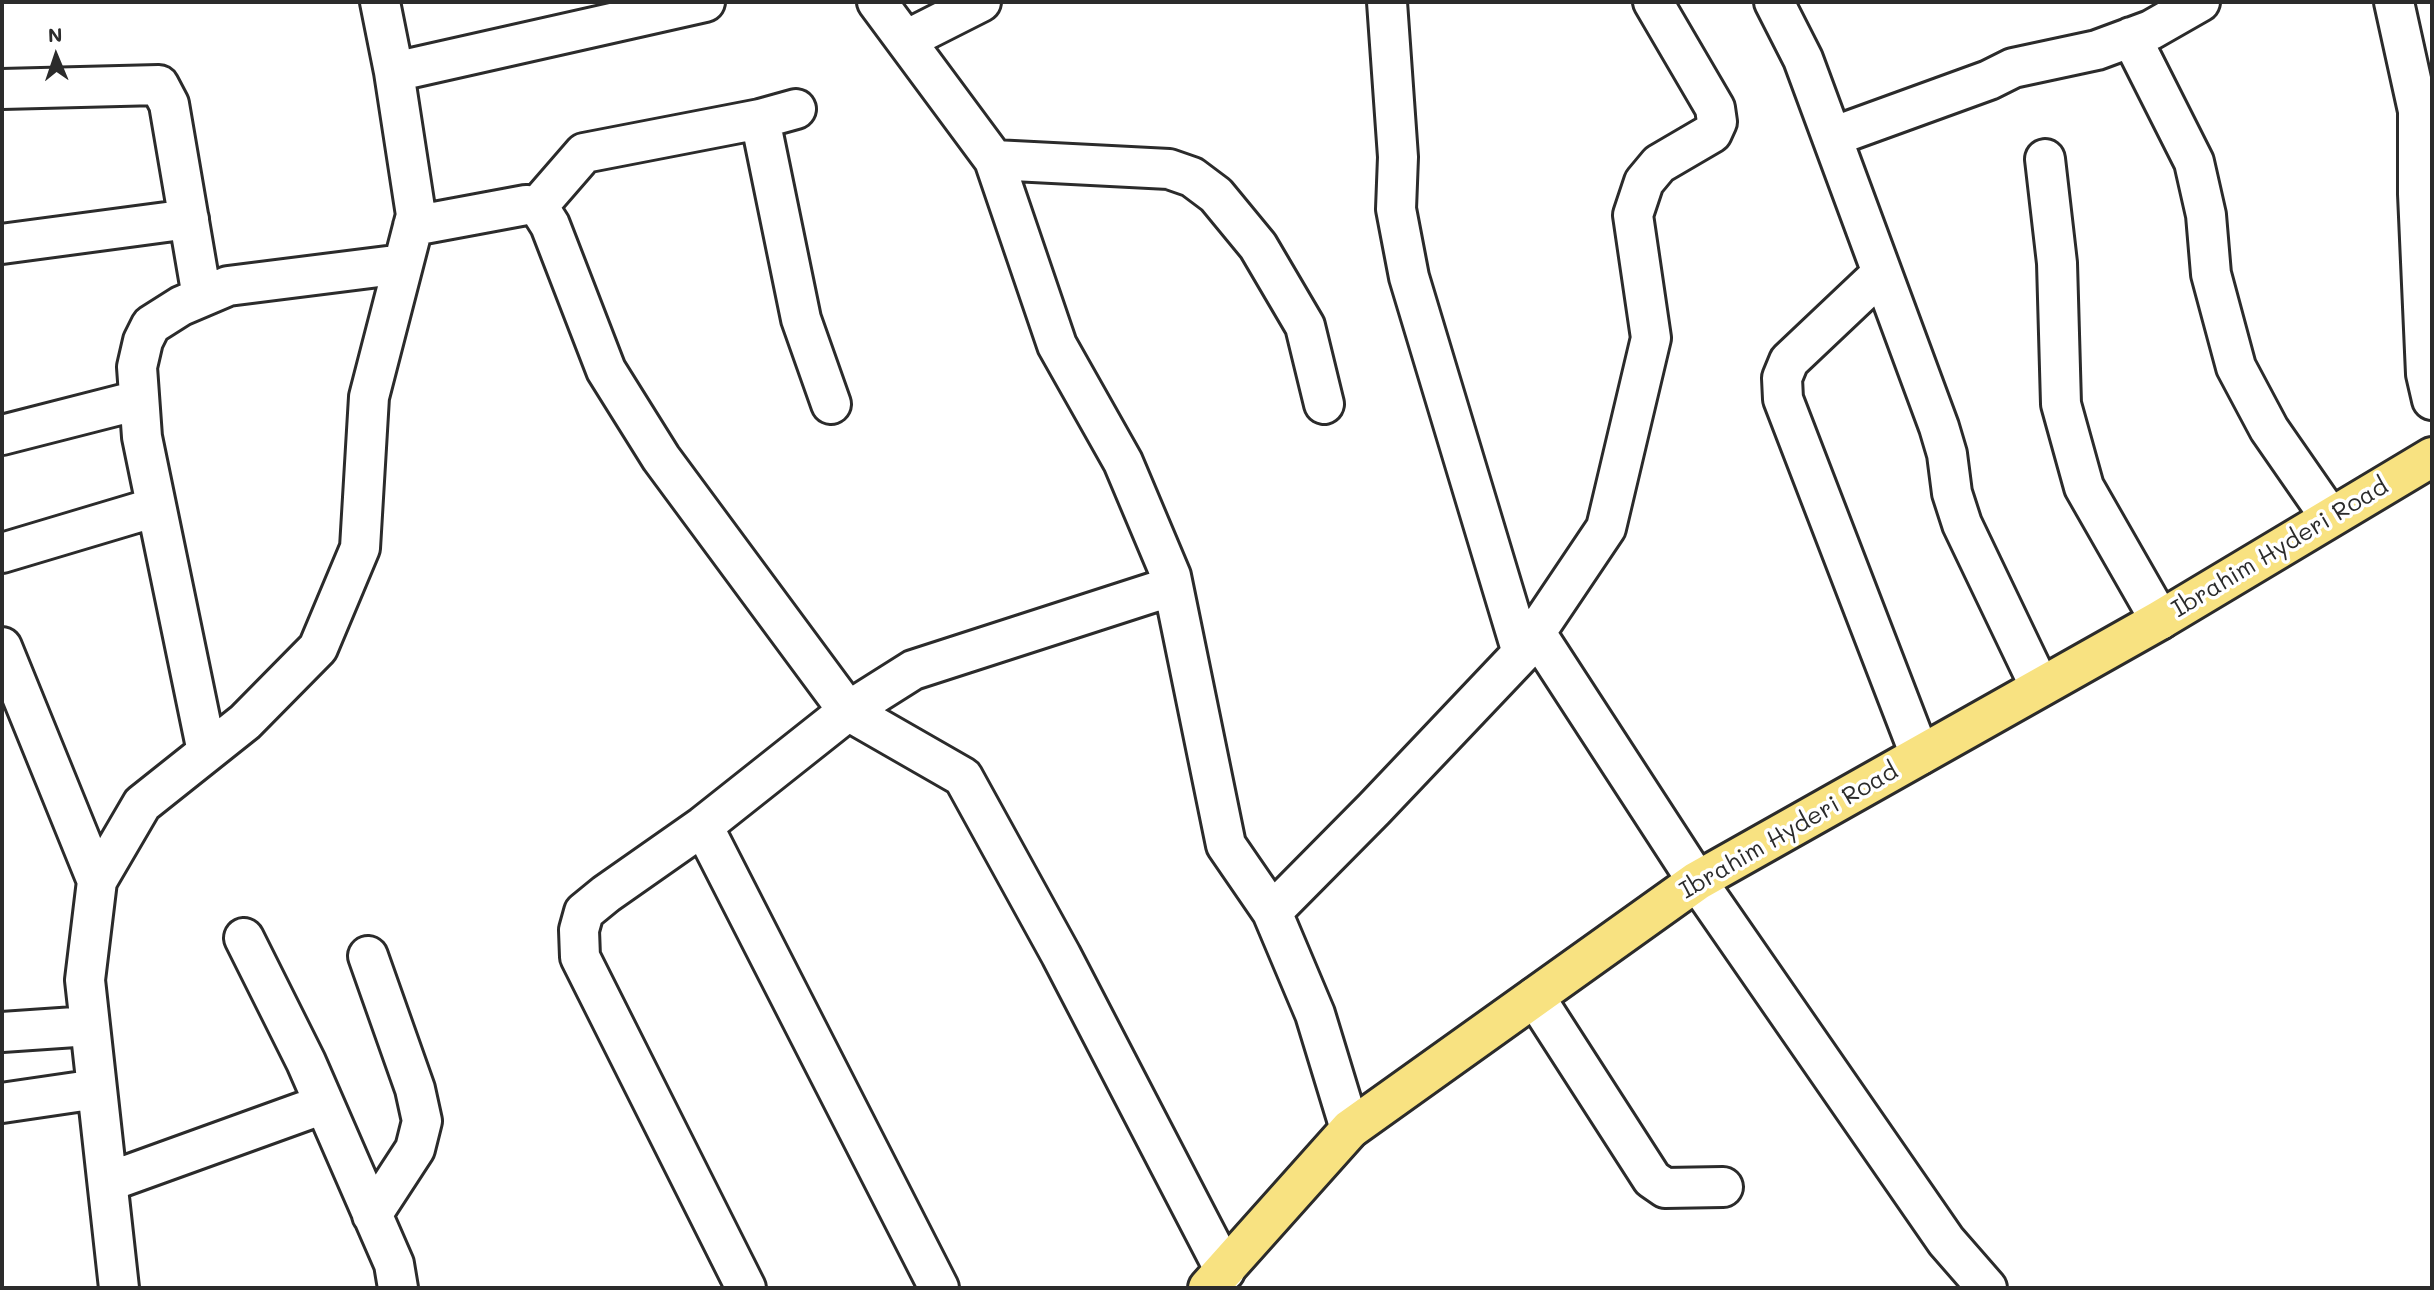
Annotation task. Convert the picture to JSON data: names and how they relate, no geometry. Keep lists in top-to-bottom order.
{
  "streets": {
    "main road": ["Ibrahim Hyderi Road"]
  },
  "north": "top"
}
